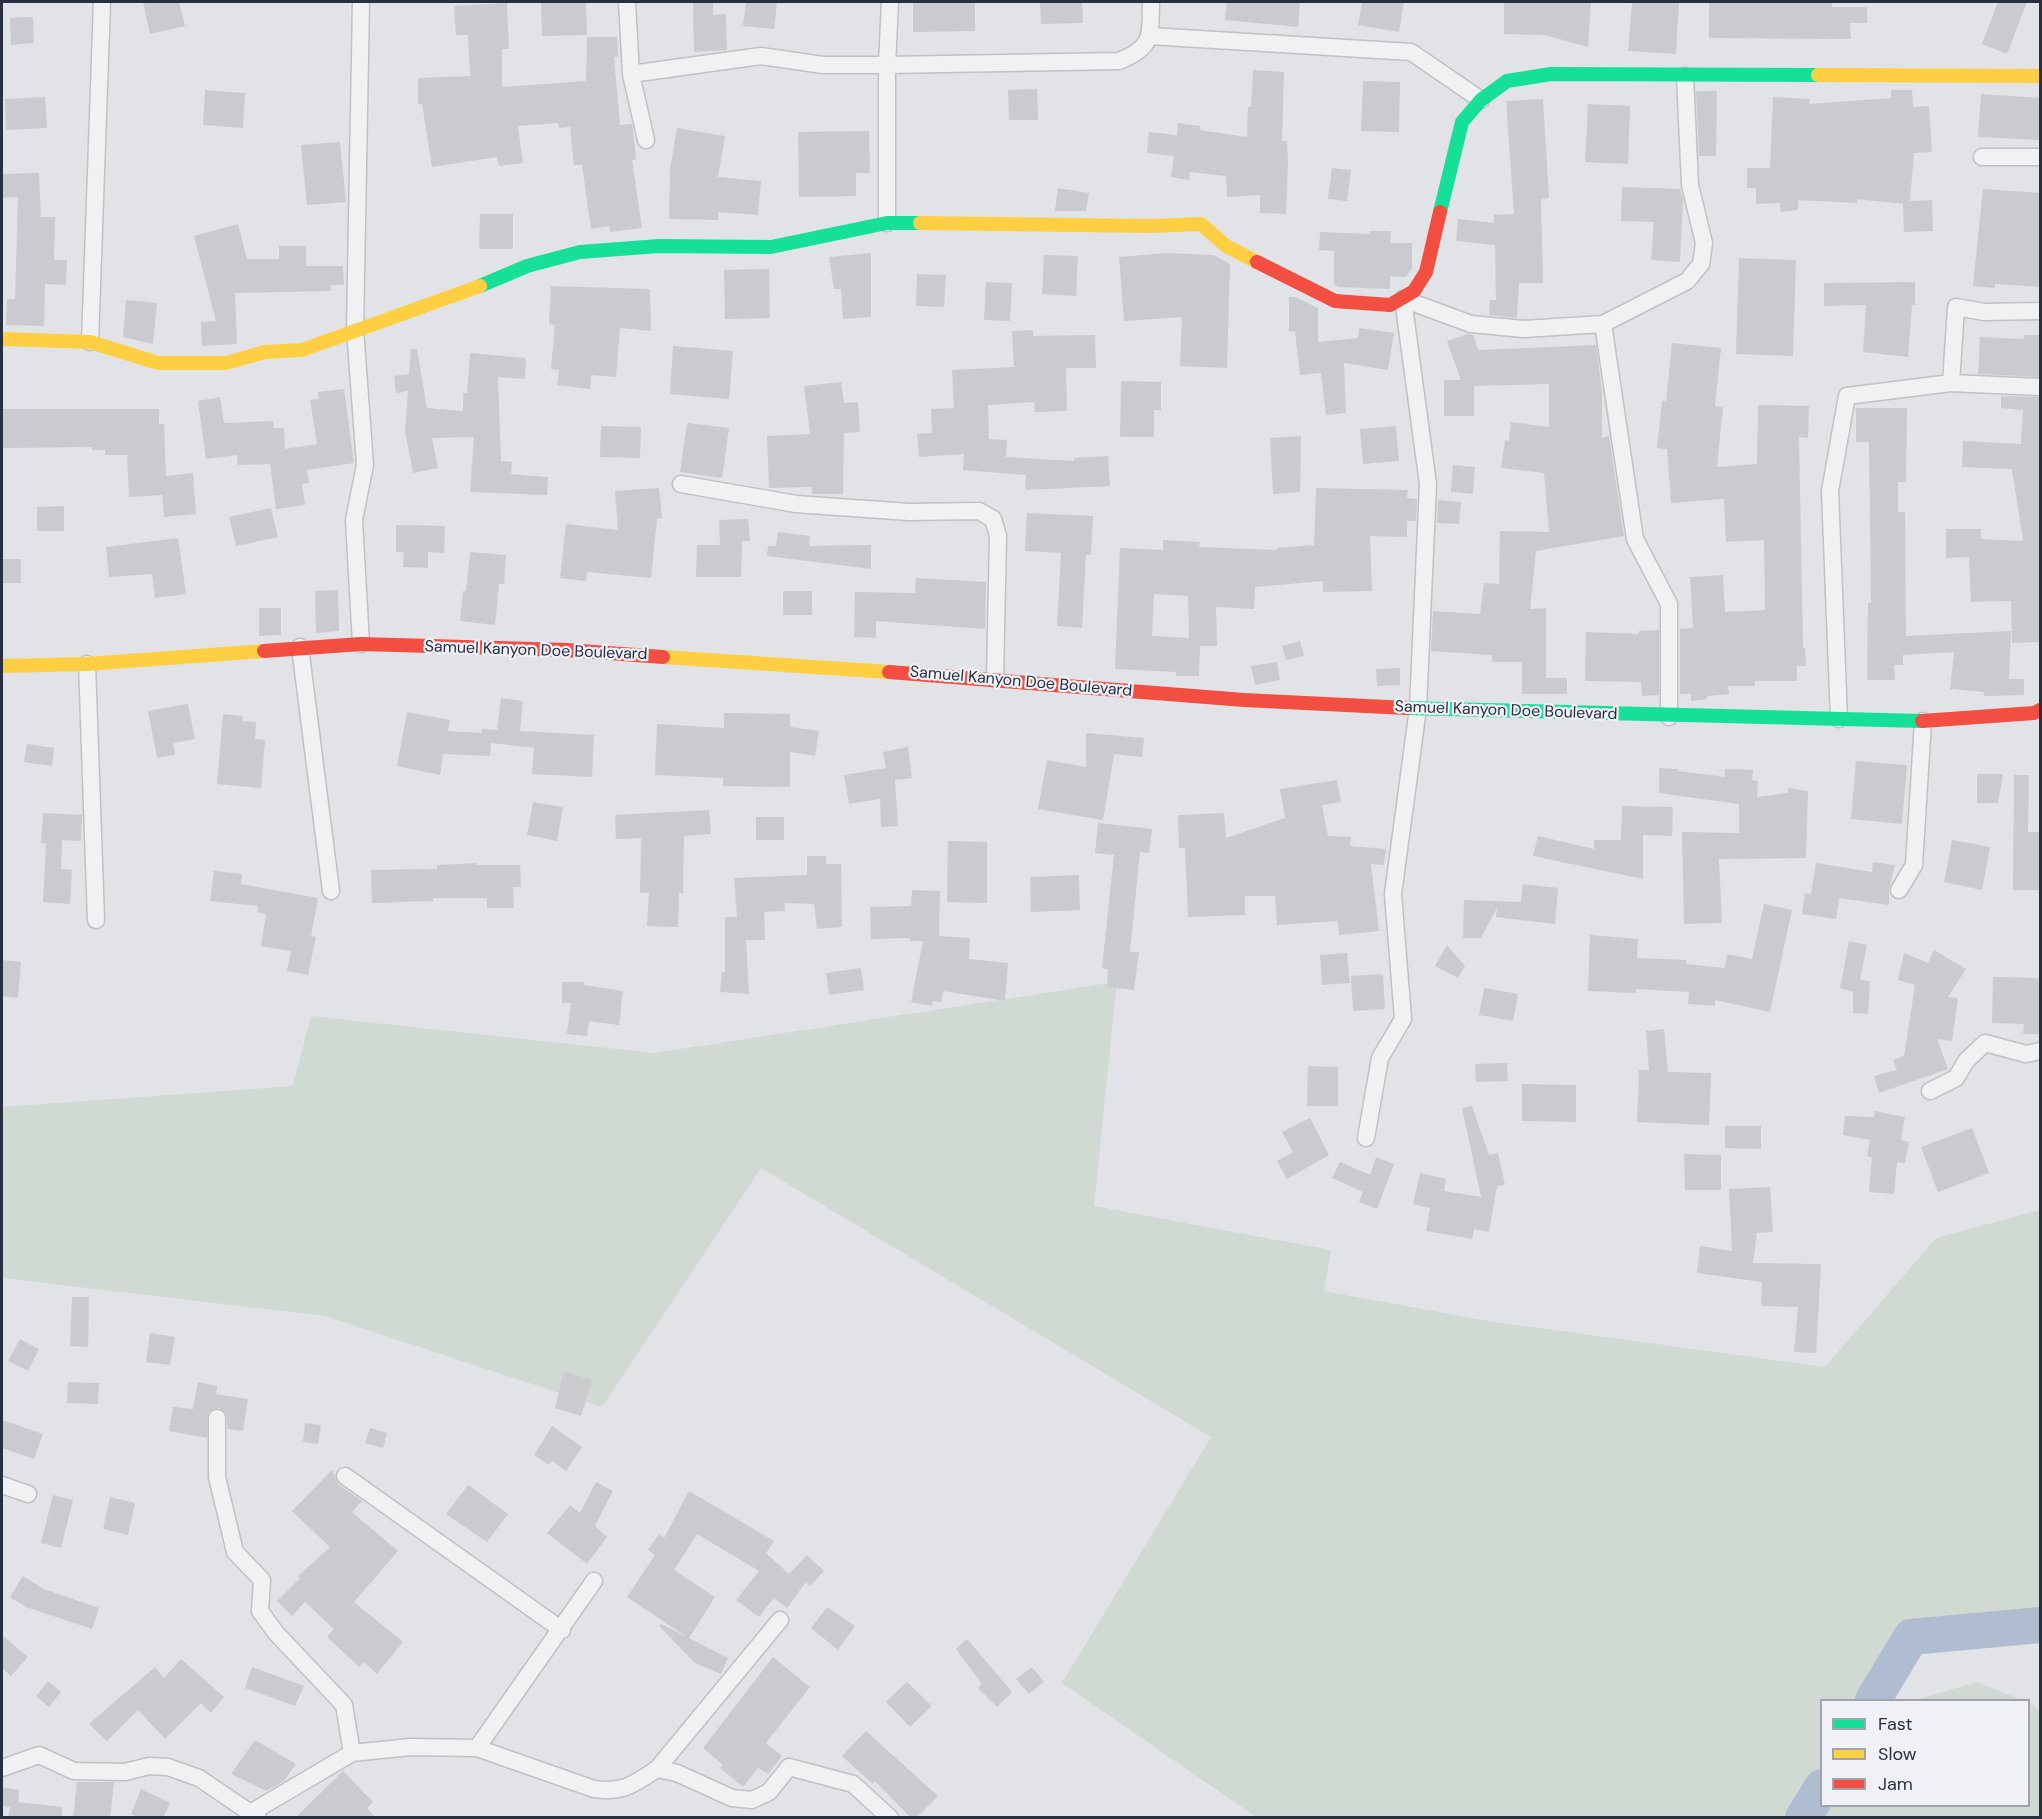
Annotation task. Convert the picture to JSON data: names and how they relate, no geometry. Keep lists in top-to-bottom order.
{
  "streets": {
    "street": ["Samuel Kanyon Doe Boulevard"]
  },
  "legend": ["Fast", "Slow", "Jam"]
}
